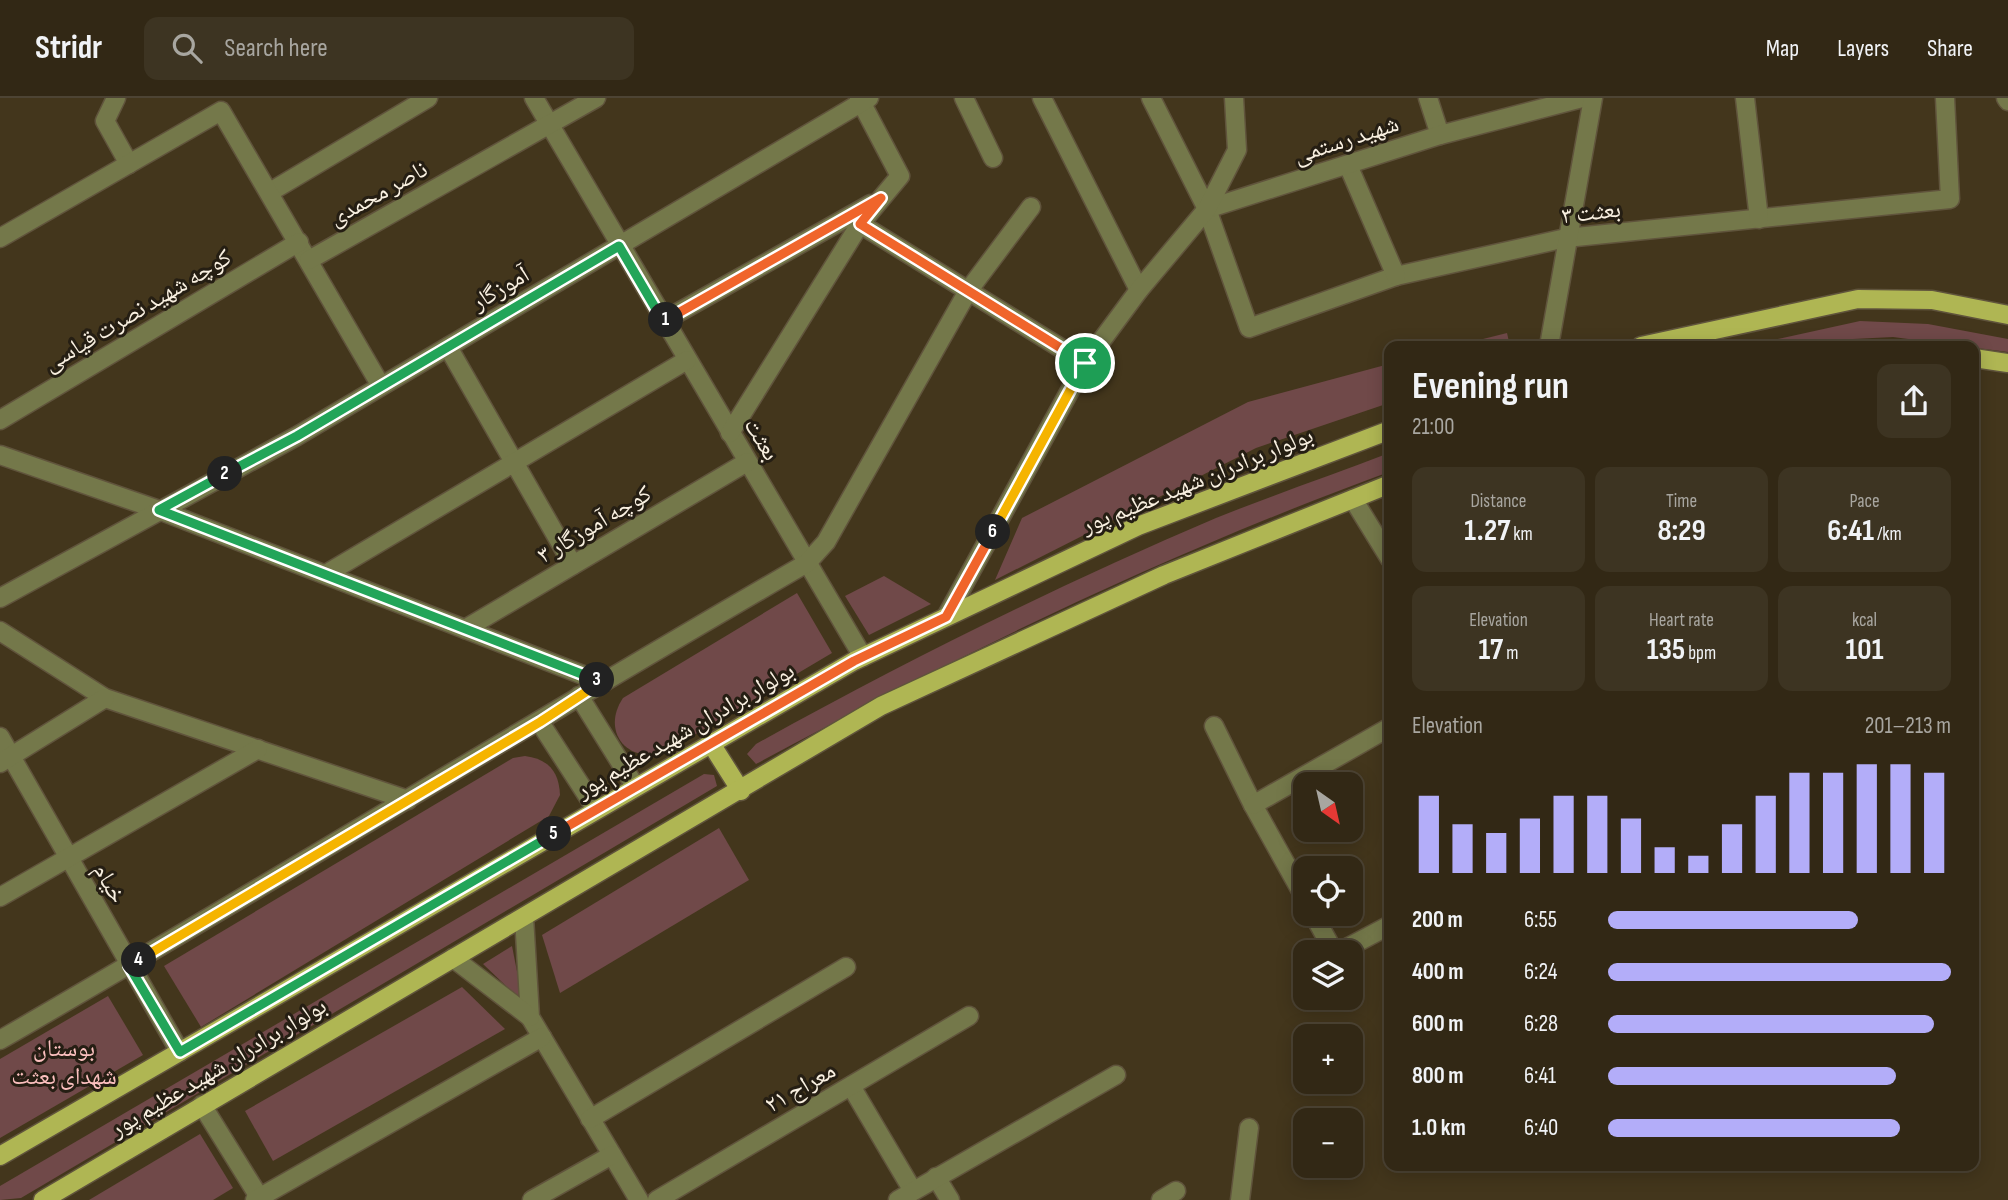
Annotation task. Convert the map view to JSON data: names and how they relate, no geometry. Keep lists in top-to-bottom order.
{
  "streets": {
    "main road": ["بولوار برادران شهید عظیم‌ پور"],
    "street": [
      "شهید رستمی",
      "ناصر محمدی",
      "بعثت ۳",
      "آموزگار",
      "کوچه شهید نصرت قیاسی",
      "بعثت",
      "کوچه آموزگار ۳",
      "خیام",
      "معراج ۲۱"
    ]
  },
  "crossings": [
    ["شهید رستمی", "بعثت ۳"],
    ["ناصر محمدی", "بعثت"],
    ["آموزگار", "بعثت"],
    ["بعثت", "بولوار برادران شهید عظیم‌ پور"],
    ["بعثت", "کوچه آموزگار ۳"],
    ["بولوار برادران شهید عظیم‌ پور", "خیام"]
  ],
  "parks": ["بوستان شهدای بعثت"],
  "north": "bottom right",
  "page": {
    "header": "Stridr",
    "search": "Search here",
    "nav": ["Map", "Layers", "Share"],
    "pins": [
      "1",
      "2",
      "6",
      "3",
      "5",
      "4"
    ],
    "heading": ["Evening run", "21:00"],
    "stats": [
      ["Distance", "1.27 km"],
      ["Time", "8:29"],
      ["Pace", "6:41 /km"],
      ["Elevation", "17 m"],
      ["Heart rate", "135 bpm"],
      ["kcal", "101"]
    ],
    "chart": ["Elevation", "201–213 m"],
    "map_buttons": ["+", "−"],
    "list": [
      {
        "name": "200 m",
        "note": "6:55"
      },
      {
        "name": "400 m",
        "note": "6:24"
      },
      {
        "name": "600 m",
        "note": "6:28"
      },
      {
        "name": "800 m",
        "note": "6:41"
      },
      {
        "name": "1.0 km",
        "note": "6:40"
      }
    ]
  }
}
